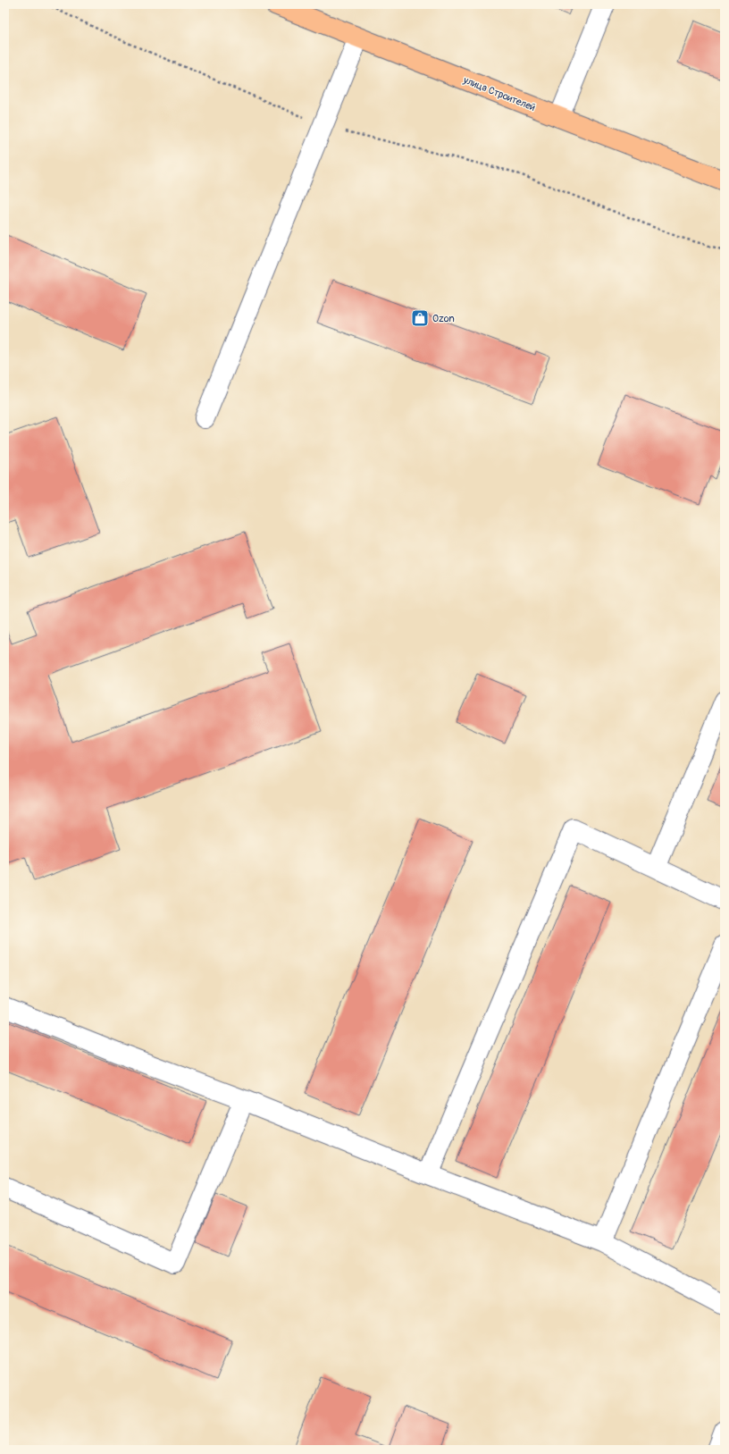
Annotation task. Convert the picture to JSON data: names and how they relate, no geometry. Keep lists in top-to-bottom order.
{
  "streets": {
    "main road": ["улица Строителей"]
  },
  "places": {
    "shop": ["Ozon"]
  }
}
